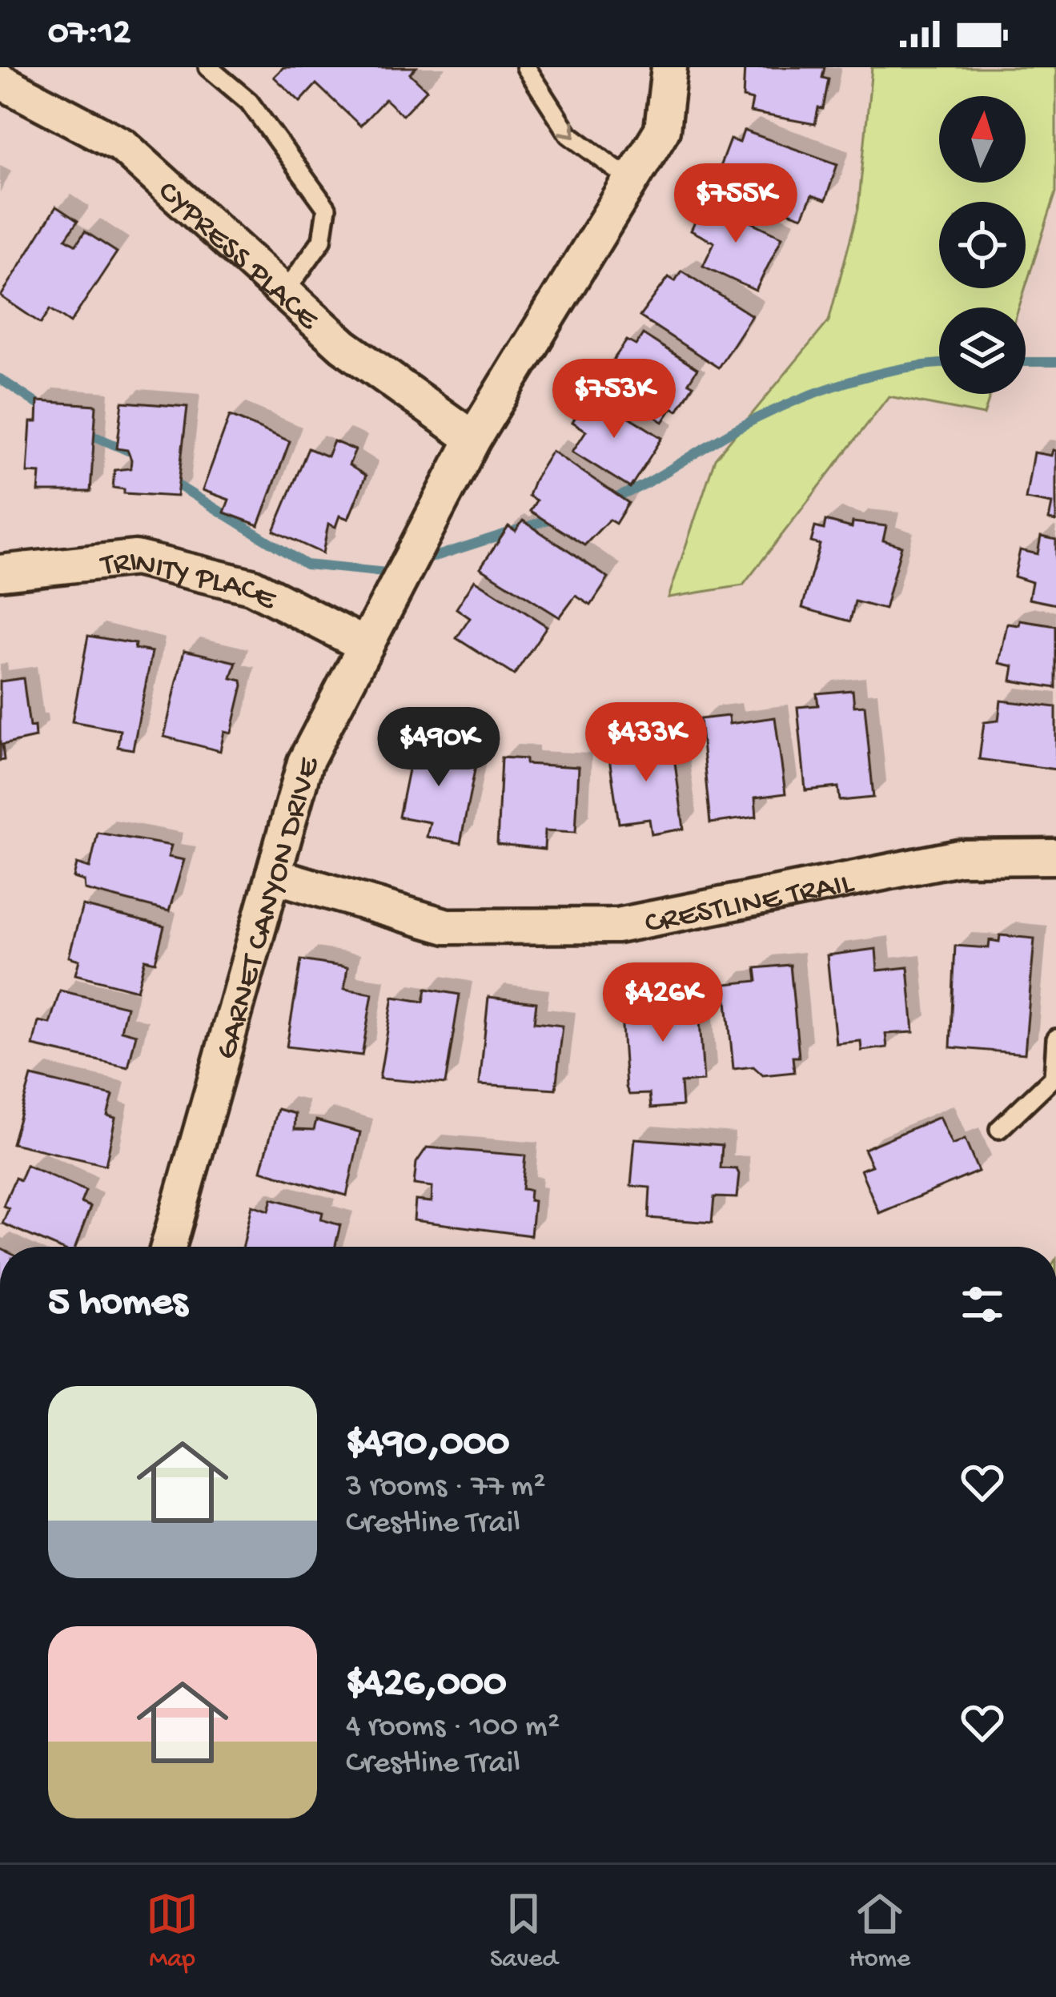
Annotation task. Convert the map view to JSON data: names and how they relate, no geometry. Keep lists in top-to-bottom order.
{
  "streets": {
    "street": [
      "CYPRESS PLACE",
      "TRINITY PLACE",
      "CRESTLINE TRAIL",
      "GARNET CANYON DRIVE"
    ]
  },
  "crossings": [
    ["CYPRESS PLACE", "GARNET CANYON DRIVE"],
    ["TRINITY PLACE", "GARNET CANYON DRIVE"],
    ["CRESTLINE TRAIL", "GARNET CANYON DRIVE"]
  ],
  "north": "top",
  "page": {
    "status": "07:12",
    "price": [
      "$755K",
      "$753K",
      "$433K",
      "$490K",
      "$426K"
    ],
    "heading": "5 homes",
    "list": [
      {
        "name": "$490,000",
        "note": "3 rooms · 77 m² · Crestline Trail"
      },
      {
        "name": "$426,000",
        "note": "4 rooms · 100 m² · Crestline Trail"
      }
    ],
    "tabs": ["Map", "Saved", "Home"]
  }
}
